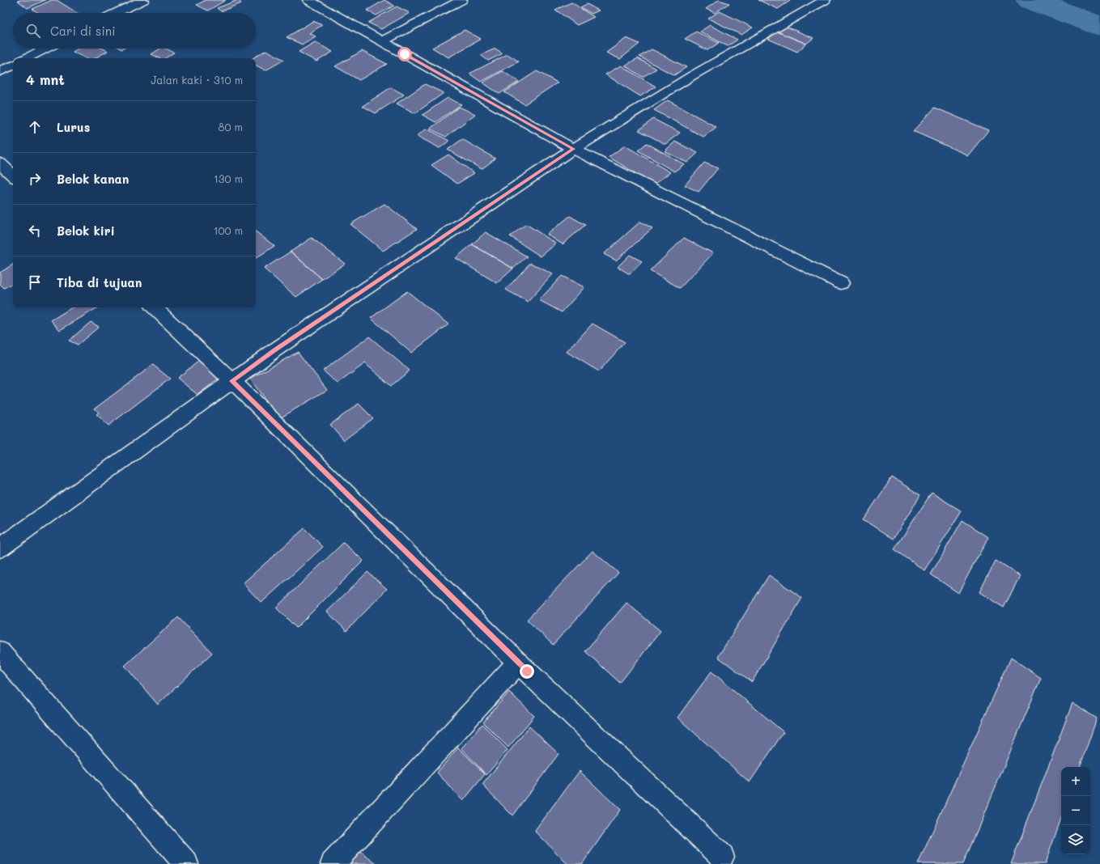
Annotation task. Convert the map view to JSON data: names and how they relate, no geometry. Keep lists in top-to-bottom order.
{
  "page": {
    "search": "Cari di sini",
    "heading": ["4 mnt", "Jalan kaki · 310 m"],
    "list": [
      ["Lurus", "80 m"],
      ["Belok kanan", "130 m"],
      ["Belok kiri", "100 m"],
      "Tiba di tujuan"
    ],
    "map_buttons": ["+", "−"]
  }
}
